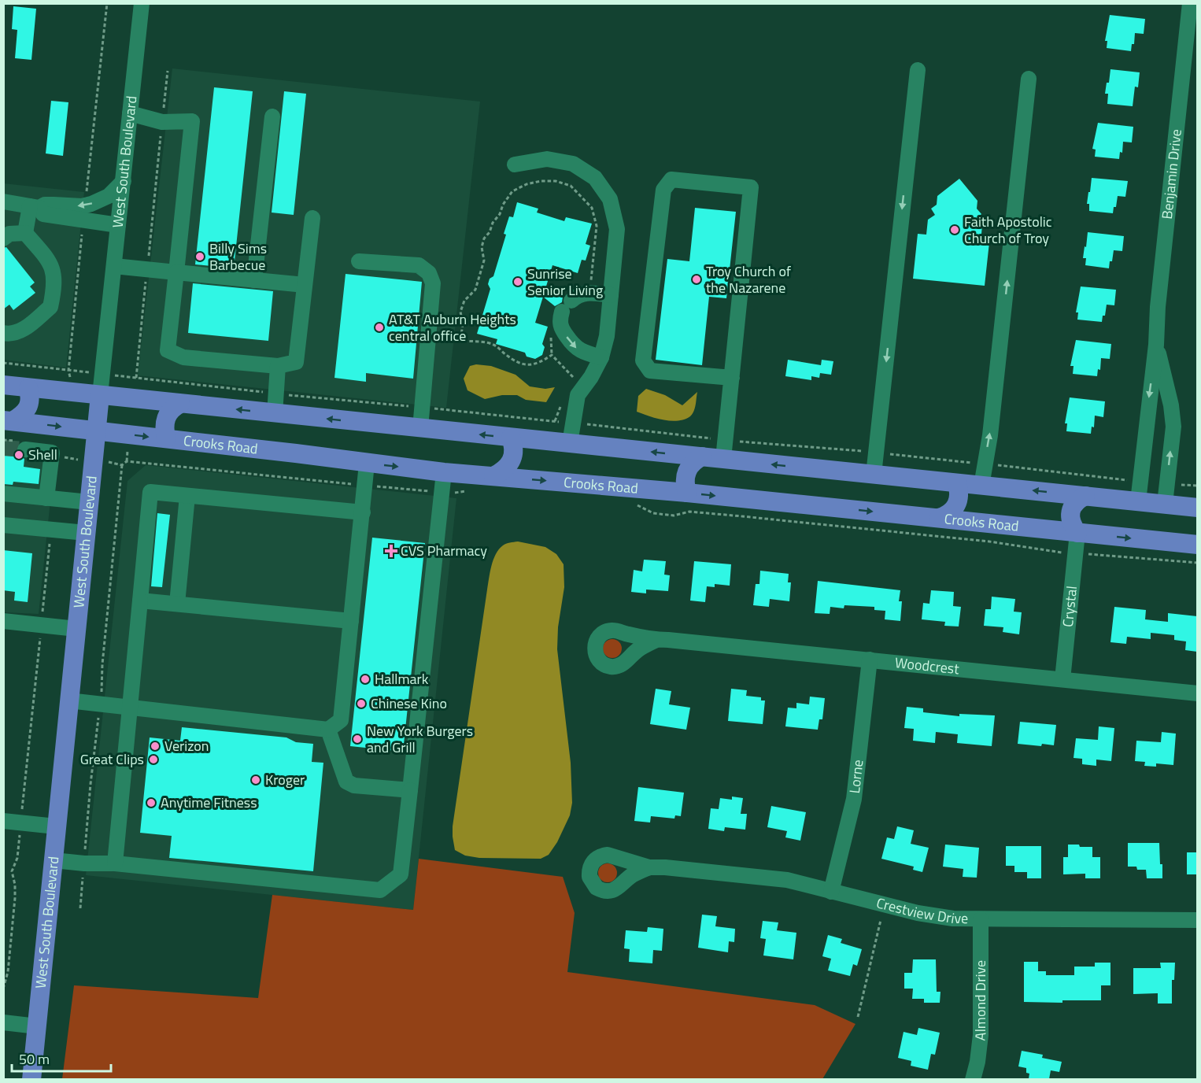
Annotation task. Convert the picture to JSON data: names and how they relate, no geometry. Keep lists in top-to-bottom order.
{
  "streets": {
    "main road": ["West South Boulevard", "Crooks Road"],
    "street": [
      "Benjamin Drive",
      "Crystal",
      "Woodcrest",
      "Lorne",
      "Crestview Drive",
      "Almond Drive"
    ]
  },
  "crossings": [
    ["West South Boulevard", "Crooks Road"],
    ["Crooks Road", "Crystal"],
    ["Crystal", "Woodcrest"],
    ["Woodcrest", "Lorne"],
    ["Lorne", "Crestview Drive"],
    ["Crestview Drive", "Almond Drive"]
  ],
  "places": {
    "other": [
      "Faith Apostolic Church of Troy",
      "Billy Sims Barbecue",
      "Troy Church of the Nazarene",
      "Sunrise Senior Living",
      "AT&T Auburn Heights central office",
      "Shell",
      "Hallmark",
      "Chinese Kino",
      "New York Burgers and Grill",
      "Verizon",
      "Great Clips",
      "Kroger",
      "Anytime Fitness"
    ],
    "health": ["CVS Pharmacy"]
  },
  "scale_bar": "50 m"
}
